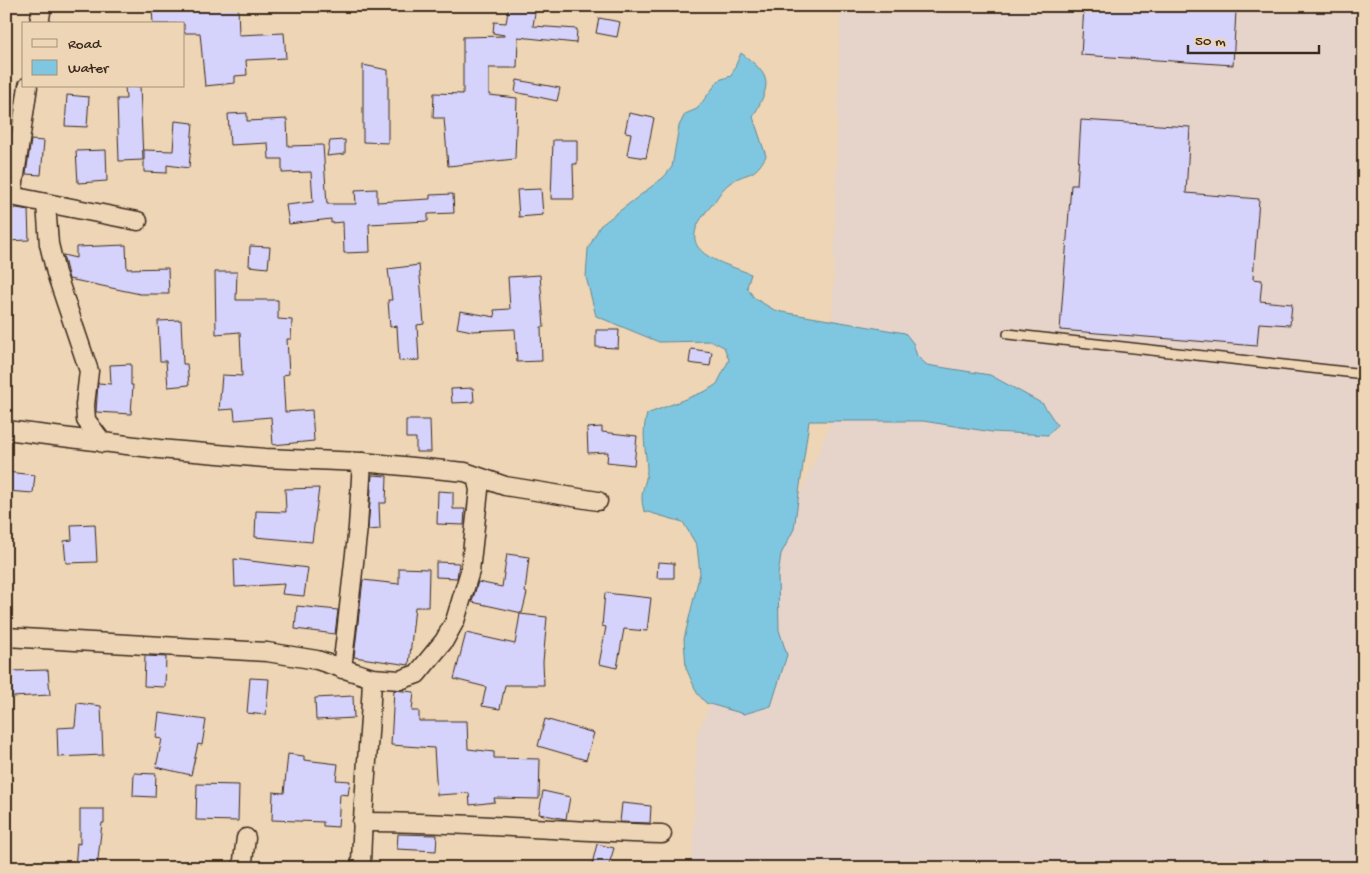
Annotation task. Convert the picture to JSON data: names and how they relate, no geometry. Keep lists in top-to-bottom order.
{
  "legend": ["Road", "Water"],
  "scale_bar": "50 m"
}
